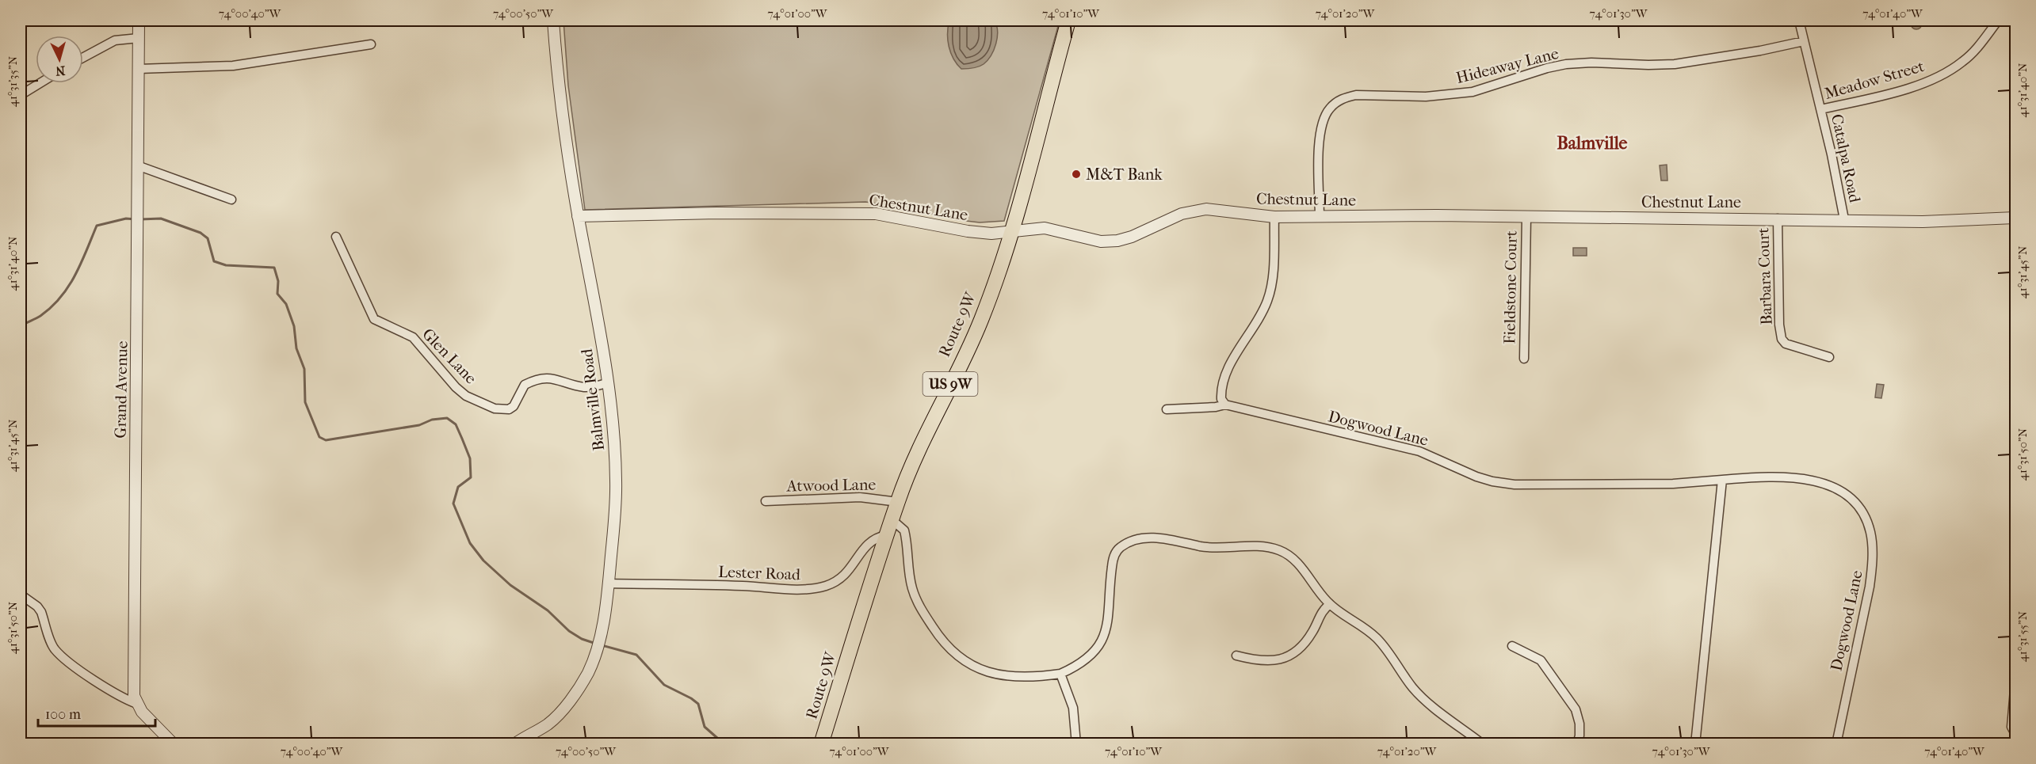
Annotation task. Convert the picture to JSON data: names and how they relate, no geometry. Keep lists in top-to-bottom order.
{
  "streets": {
    "highway": ["Route 9W", "US 9W"],
    "street": [
      "Hideaway Lane",
      "Meadow Street",
      "Catalpa Road",
      "Chestnut Lane",
      "Barbara Court",
      "Fieldstone Court",
      "Glen Lane",
      "Grand Avenue",
      "Balmville Road",
      "Dogwood Lane",
      "Atwood Lane",
      "Lester Road"
    ]
  },
  "crossings": [
    ["Hideaway Lane", "Catalpa Road"],
    ["Hideaway Lane", "Chestnut Lane"],
    ["Meadow Street", "Catalpa Road"],
    ["Catalpa Road", "Chestnut Lane"],
    ["Chestnut Lane", "Barbara Court"],
    ["Chestnut Lane", "Fieldstone Court"],
    ["Chestnut Lane", "Route 9W"],
    ["Chestnut Lane", "Balmville Road"],
    ["Route 9W", "Atwood Lane"],
    ["Route 9W", "Lester Road"],
    ["Glen Lane", "Balmville Road"],
    ["Balmville Road", "Lester Road"]
  ],
  "districts": ["Balmville"],
  "places": ["M&T Bank"],
  "scale_bar": "100 m",
  "north": "bottom",
  "coordinates": [
    "74°00'40\"W",
    "74°00'50\"W",
    "74°01'00\"W",
    "74°01'10\"W",
    "74°01'20\"W",
    "74°01'30\"W",
    "74°01'40\"W",
    "41°31'35\"N",
    "41°31'40\"N",
    "41°31'45\"N",
    "41°31'50\"N",
    "41°31'55\"N"
  ]
}
